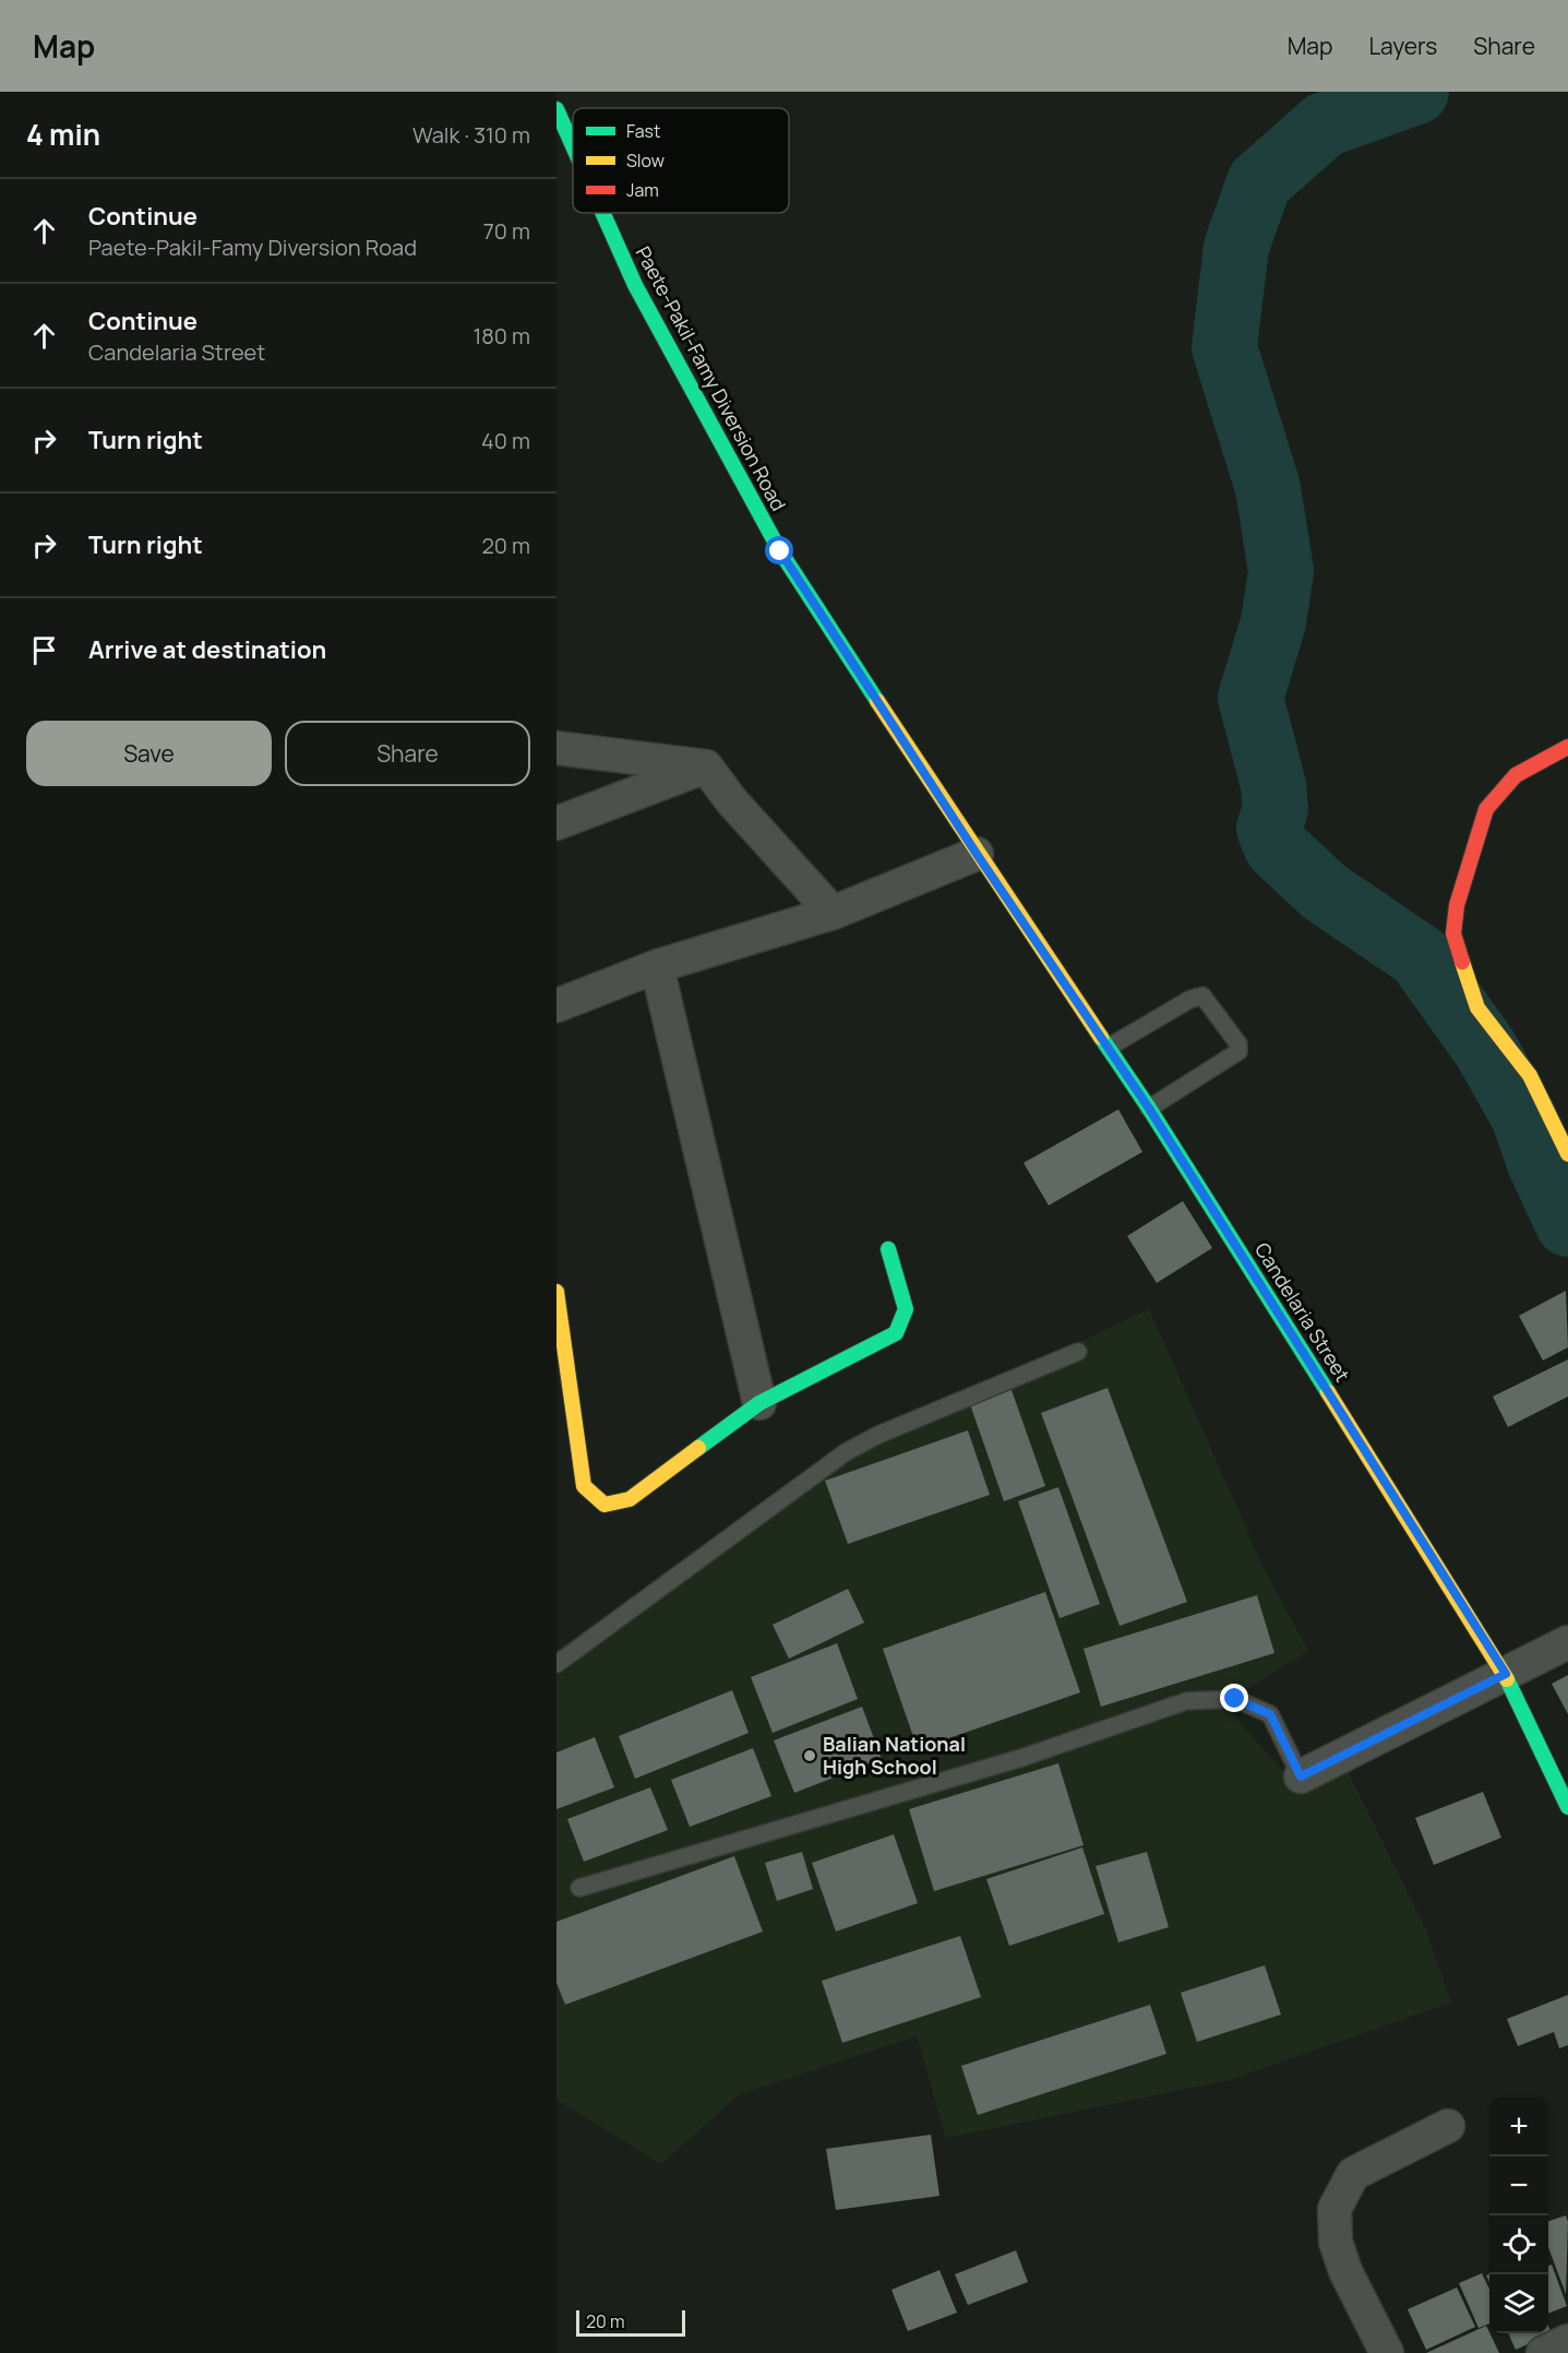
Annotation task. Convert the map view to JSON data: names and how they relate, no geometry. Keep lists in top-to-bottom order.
{
  "streets": {
    "main road": ["Paete-Pakil-Famy Diversion Road", "Candelaria Street"]
  },
  "crossings": [
    ["Paete-Pakil-Famy Diversion Road", "Candelaria Street"]
  ],
  "places": ["Balian National High School"],
  "legend": ["Fast", "Slow", "Jam"],
  "scale_bar": "20 m",
  "page": {
    "header": "Map",
    "nav": ["Map", "Layers", "Share"],
    "heading": ["4 min", "Walk · 310 m"],
    "list": [
      ["Continue", "Paete-Pakil-Famy Diversion Road", "70 m"],
      ["Continue", "Candelaria Street", "180 m"],
      ["Turn right", "40 m"],
      ["Turn right", "20 m"],
      "Arrive at destination"
    ],
    "buttons": ["Save", "Share"],
    "map_buttons": ["+", "−"],
    "scale": "20 m"
  }
}
